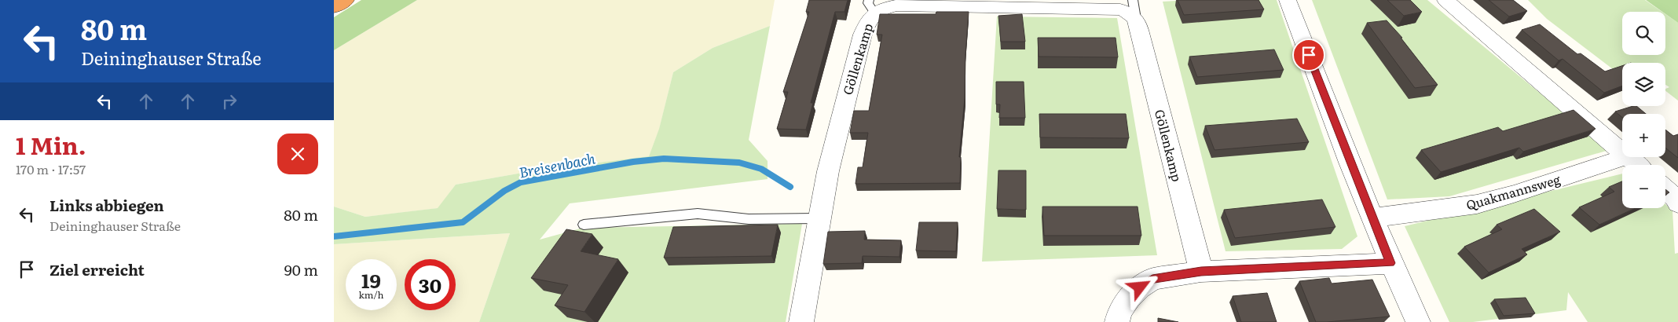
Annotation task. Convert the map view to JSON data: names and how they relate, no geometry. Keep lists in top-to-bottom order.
{
  "streets": {
    "street": ["Göllenkamp", "Quakmannsweg"]
  },
  "water": ["Breisenbach"],
  "page": {
    "turn": ["80 m", "Deininghauser Straße"],
    "map_buttons": ["+", "−"],
    "heading": ["1 Min.", "170 m · 17:57"],
    "list": [
      {
        "name": "Links abbiegen",
        "note": "Deininghauser Straße",
        "value": "80 m"
      },
      {
        "name": "Ziel erreicht",
        "value": "90 m"
      }
    ],
    "speed": "19 km/h",
    "limit": "30"
  }
}
